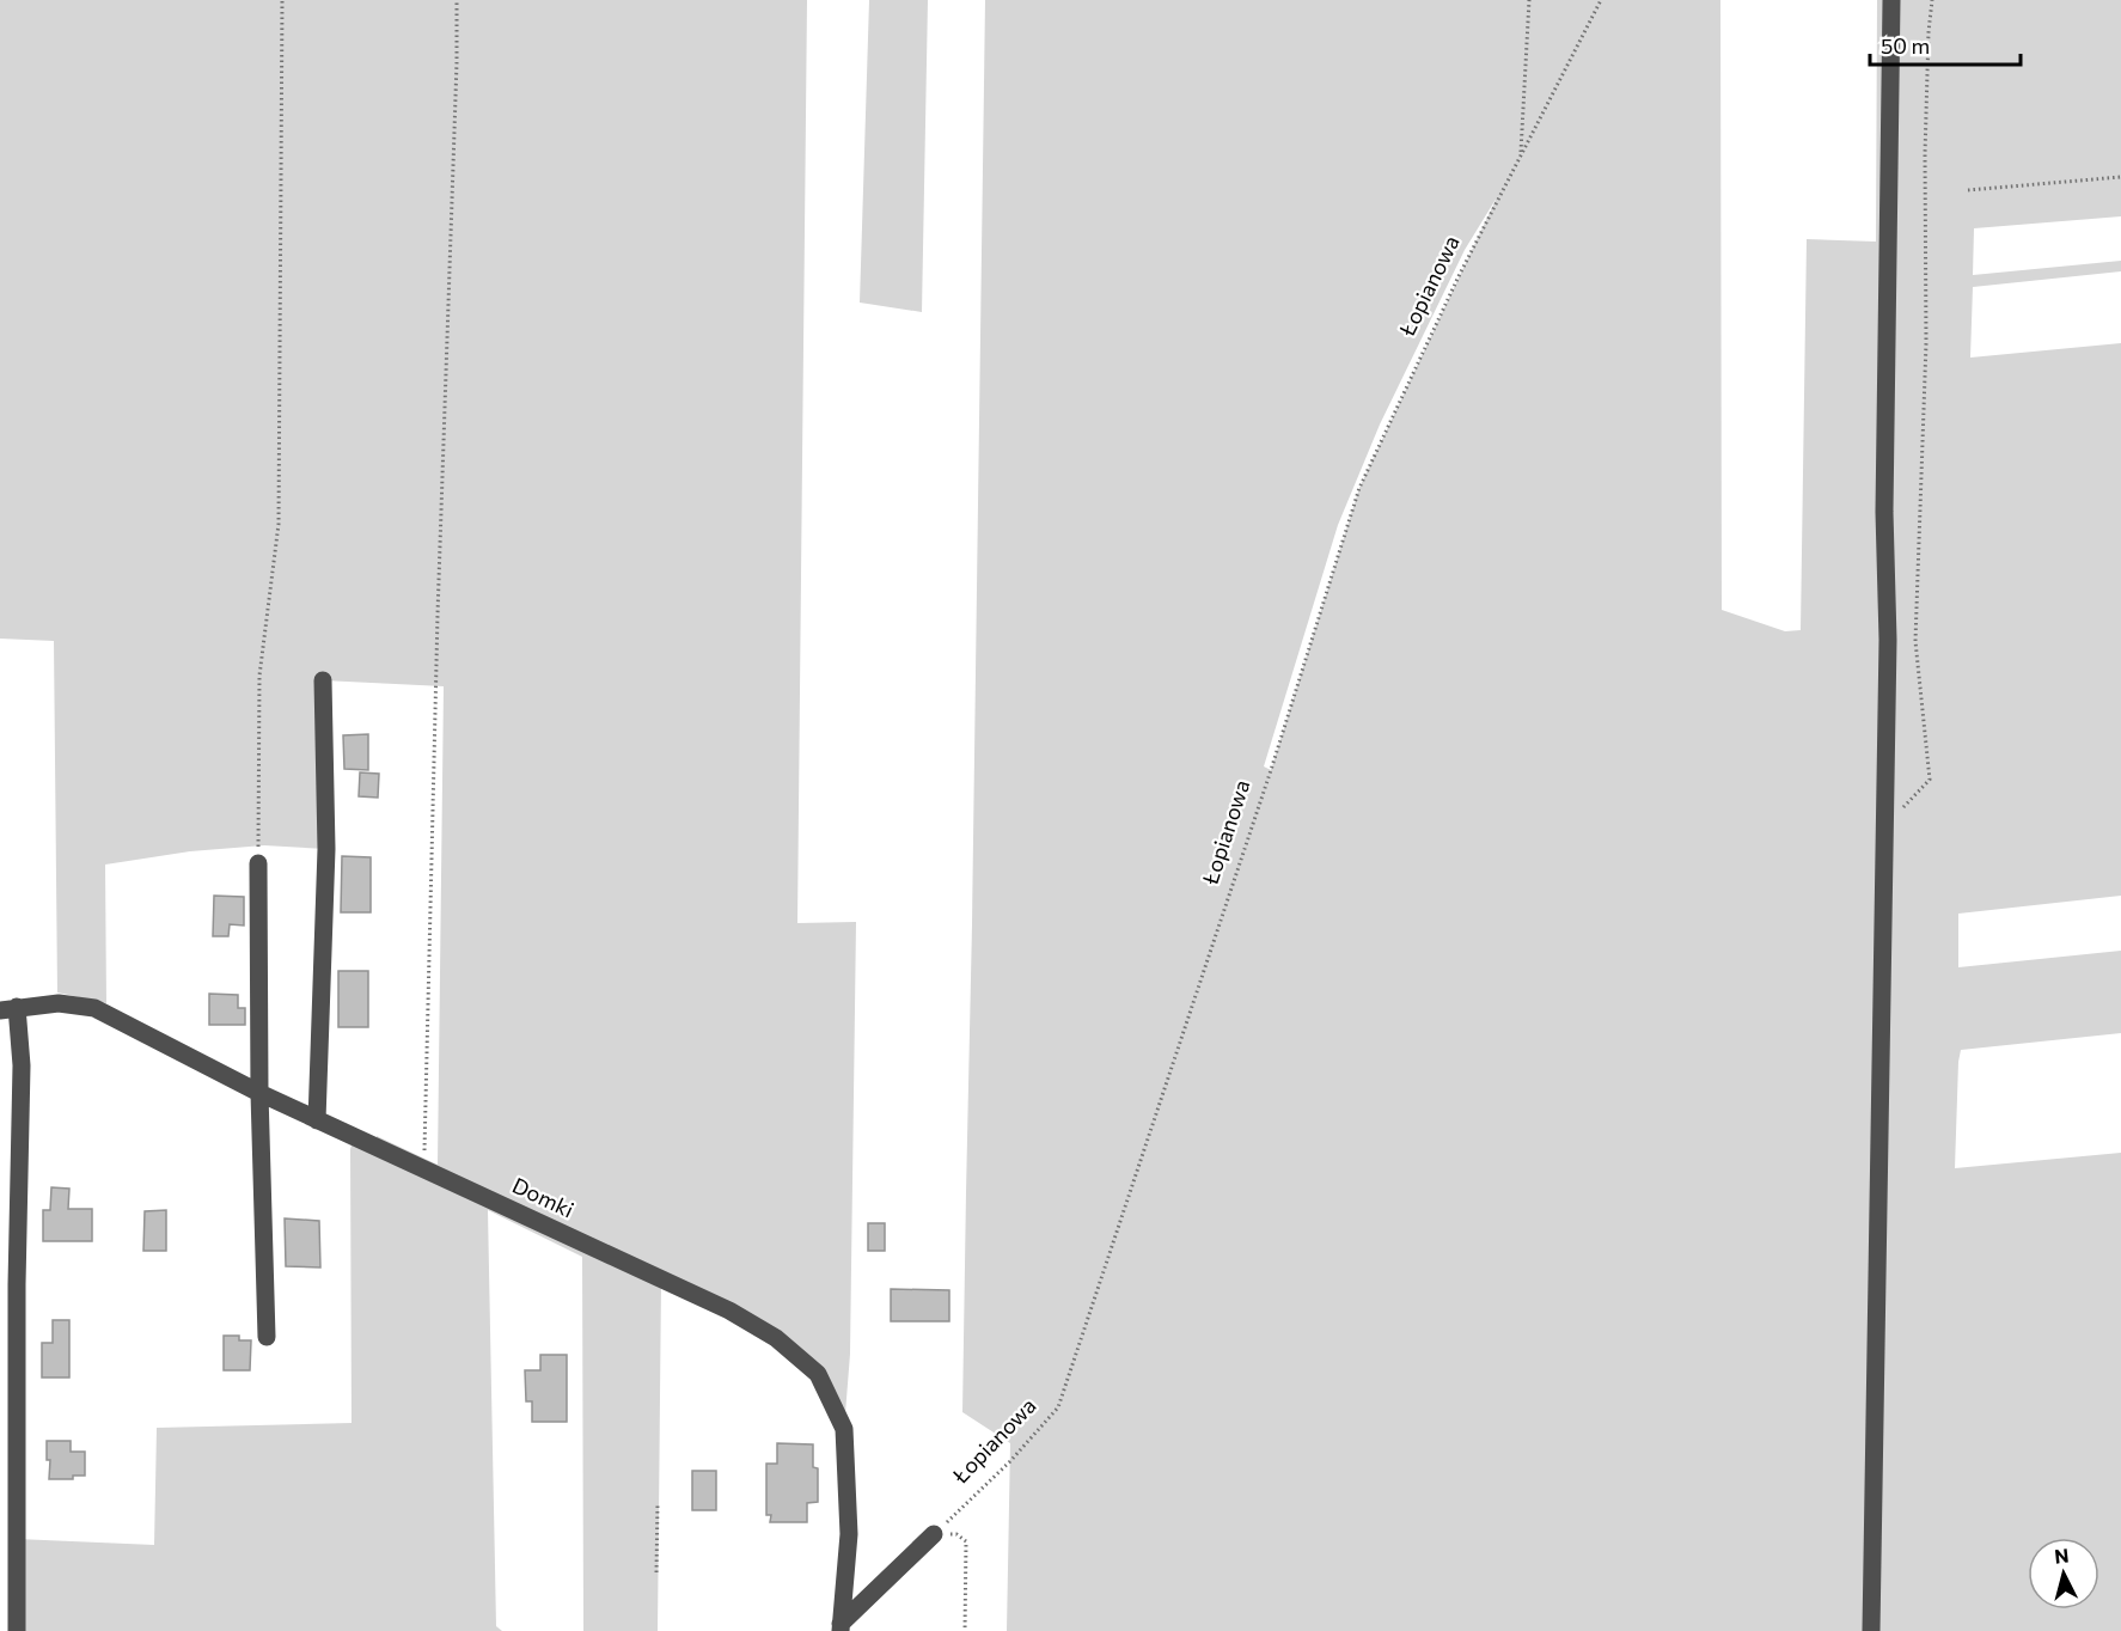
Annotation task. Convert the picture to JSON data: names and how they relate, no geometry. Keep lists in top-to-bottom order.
{
  "streets": {
    "street": ["Domki"],
    "path": ["Łopianowa"]
  },
  "scale_bar": "50 m",
  "north": "top"
}
